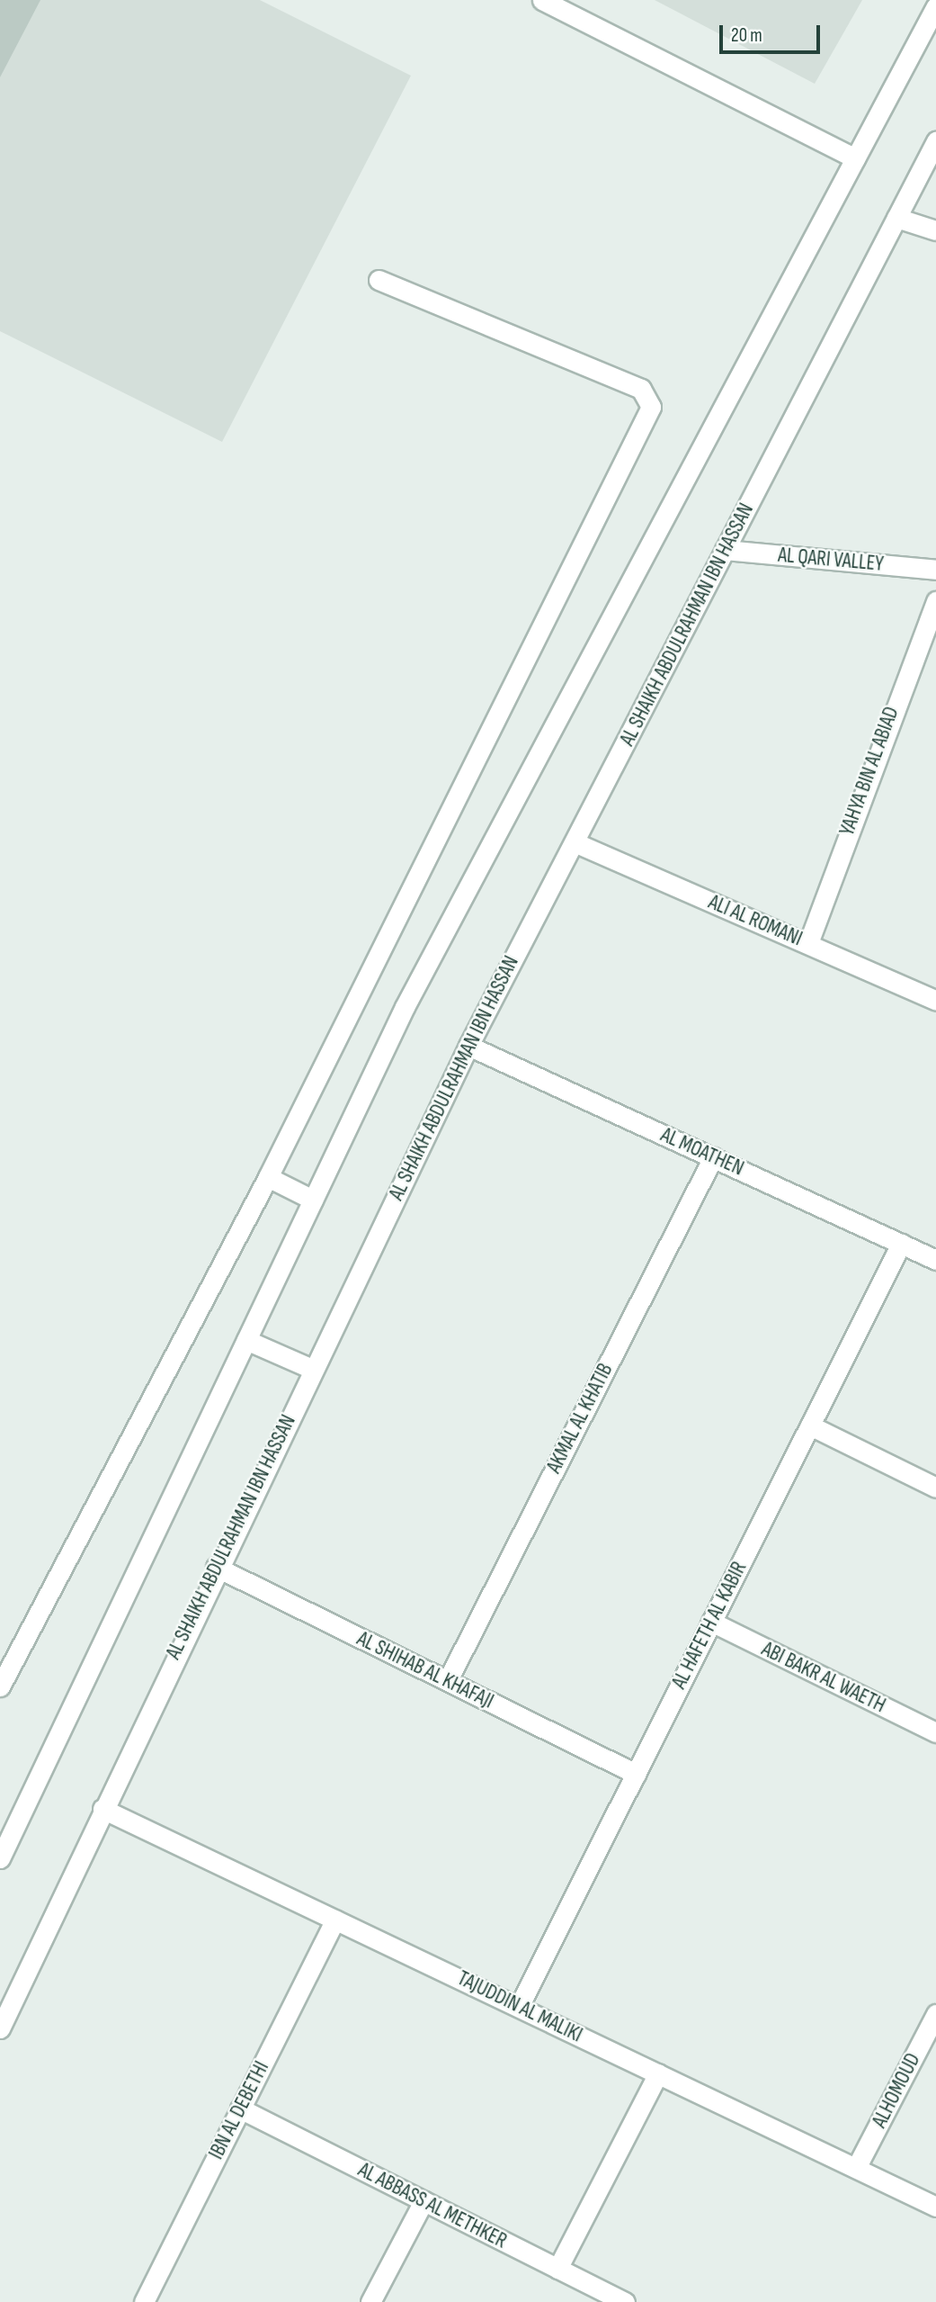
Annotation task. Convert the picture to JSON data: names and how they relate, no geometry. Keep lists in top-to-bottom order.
{
  "streets": {
    "street": [
      "AL QARI VALLEY",
      "AL SHAIKH ABDULRAHMAN IBN HASSAN",
      "YAHYA BIN AL ABIAD",
      "ALI AL ROMANI",
      "AL MOATHEN",
      "AKMAL AL KHATIB",
      "AL HAFETH AL KABIR",
      "AL SHIHAB AL KHAFAJI",
      "ABI BAKR AL WAETH",
      "TAJUDDIN AL MALIKI",
      "ALHOMOUD",
      "IBN AL DEBETHI",
      "AL ABBASS AL METHKER"
    ]
  },
  "crossings": [
    ["AL QARI VALLEY", "AL SHAIKH ABDULRAHMAN IBN HASSAN"],
    ["AL SHAIKH ABDULRAHMAN IBN HASSAN", "ALI AL ROMANI"],
    ["AL SHAIKH ABDULRAHMAN IBN HASSAN", "AL MOATHEN"],
    ["AL SHAIKH ABDULRAHMAN IBN HASSAN", "AL SHIHAB AL KHAFAJI"],
    ["AL SHAIKH ABDULRAHMAN IBN HASSAN", "TAJUDDIN AL MALIKI"],
    ["YAHYA BIN AL ABIAD", "ALI AL ROMANI"],
    ["AL MOATHEN", "AKMAL AL KHATIB"],
    ["AL MOATHEN", "AL HAFETH AL KABIR"],
    ["AKMAL AL KHATIB", "AL SHIHAB AL KHAFAJI"],
    ["AL HAFETH AL KABIR", "AL SHIHAB AL KHAFAJI"],
    ["AL HAFETH AL KABIR", "ABI BAKR AL WAETH"],
    ["AL HAFETH AL KABIR", "TAJUDDIN AL MALIKI"],
    ["TAJUDDIN AL MALIKI", "ALHOMOUD"],
    ["TAJUDDIN AL MALIKI", "IBN AL DEBETHI"],
    ["IBN AL DEBETHI", "AL ABBASS AL METHKER"]
  ],
  "scale_bar": "20 m"
}
